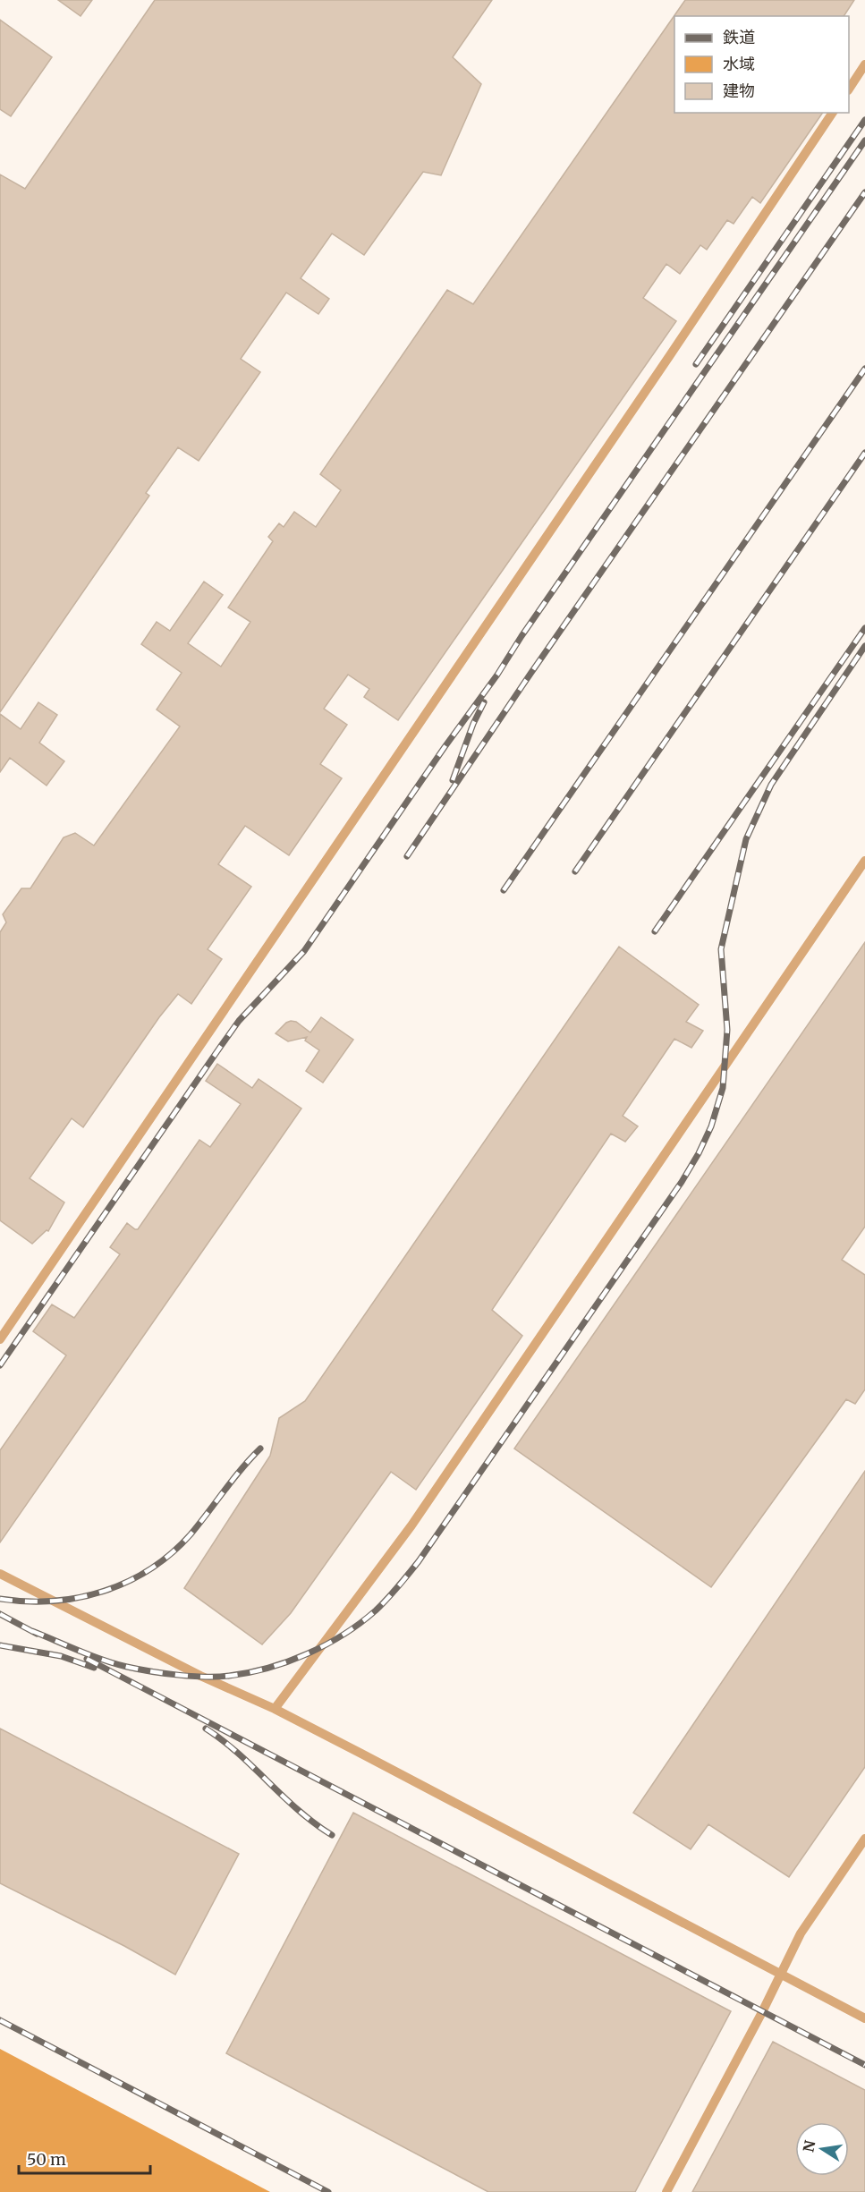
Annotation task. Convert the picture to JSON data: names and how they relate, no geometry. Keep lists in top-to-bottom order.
{
  "legend": ["鉄道", "水域", "建物"],
  "scale_bar": "50 m",
  "north": "left"
}
